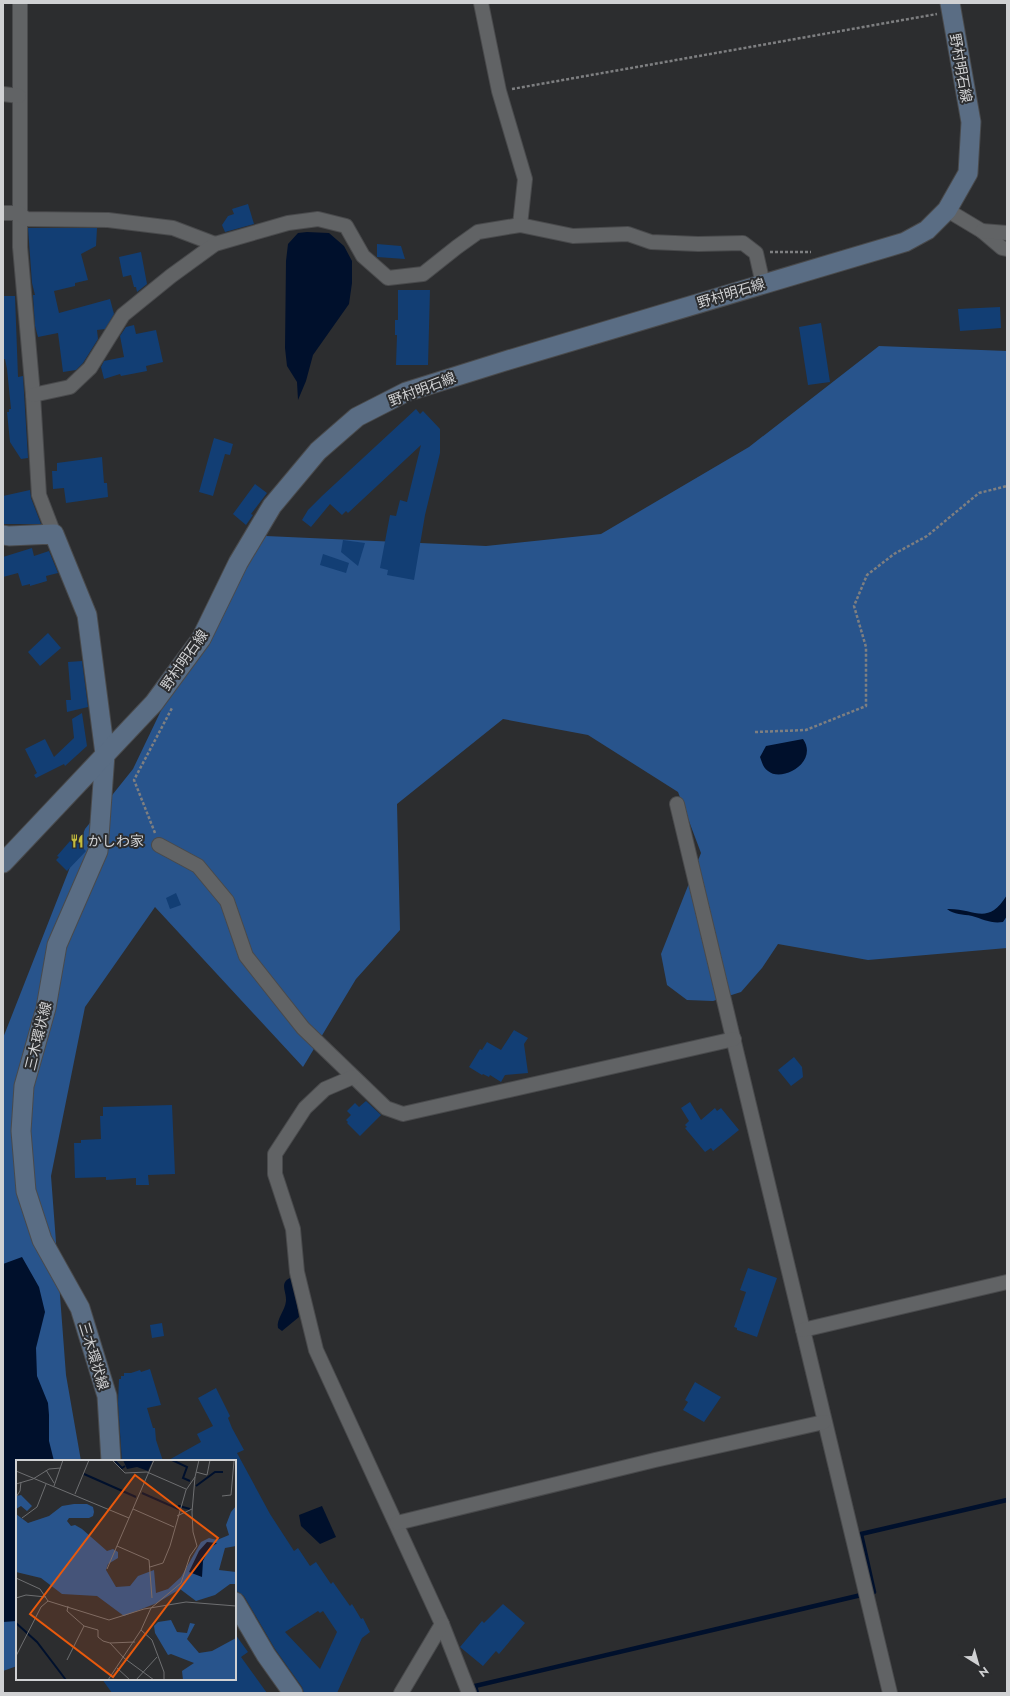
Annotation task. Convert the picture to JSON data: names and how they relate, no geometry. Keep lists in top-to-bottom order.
{
  "streets": {
    "main road": ["野村明石線", "三木環状線"]
  },
  "crossings": [
    ["野村明石線", "三木環状線"]
  ],
  "places": {
    "restaurant": ["かしわ家"]
  },
  "north": "bottom right"
}
